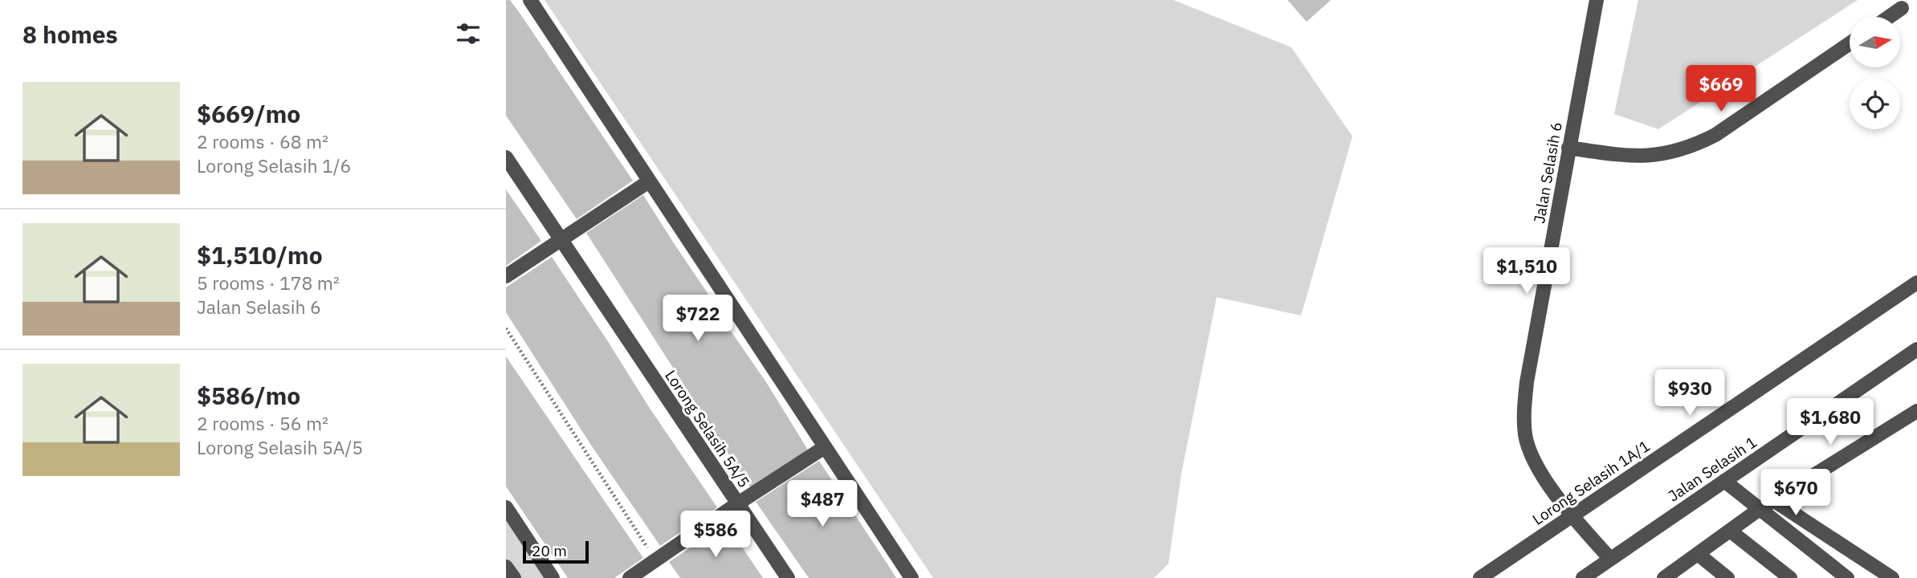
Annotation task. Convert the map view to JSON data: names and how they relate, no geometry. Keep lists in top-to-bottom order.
{
  "streets": {
    "street": [
      "Jalan Selasih 6",
      "Lorong Selasih 5A/5",
      "Jalan Selasih 1",
      "Lorong Selasih 1A/1"
    ]
  },
  "crossings": [
    ["Jalan Selasih 6", "Jalan Selasih 1"],
    ["Jalan Selasih 6", "Lorong Selasih 1A/1"]
  ],
  "scale_bar": "20 m",
  "north": "right",
  "page": {
    "heading": "8 homes",
    "price": [
      "$669",
      "$1,510",
      "$722",
      "$930",
      "$1,680",
      "$670",
      "$487",
      "$586"
    ],
    "list": [
      {
        "name": "$669/mo",
        "note": "2 rooms · 68 m² · Lorong Selasih 1/6"
      },
      {
        "name": "$1,510/mo",
        "note": "5 rooms · 178 m² · Jalan Selasih 6"
      },
      {
        "name": "$586/mo",
        "note": "2 rooms · 56 m² · Lorong Selasih 5A/5"
      }
    ],
    "scale": "20 m"
  }
}
